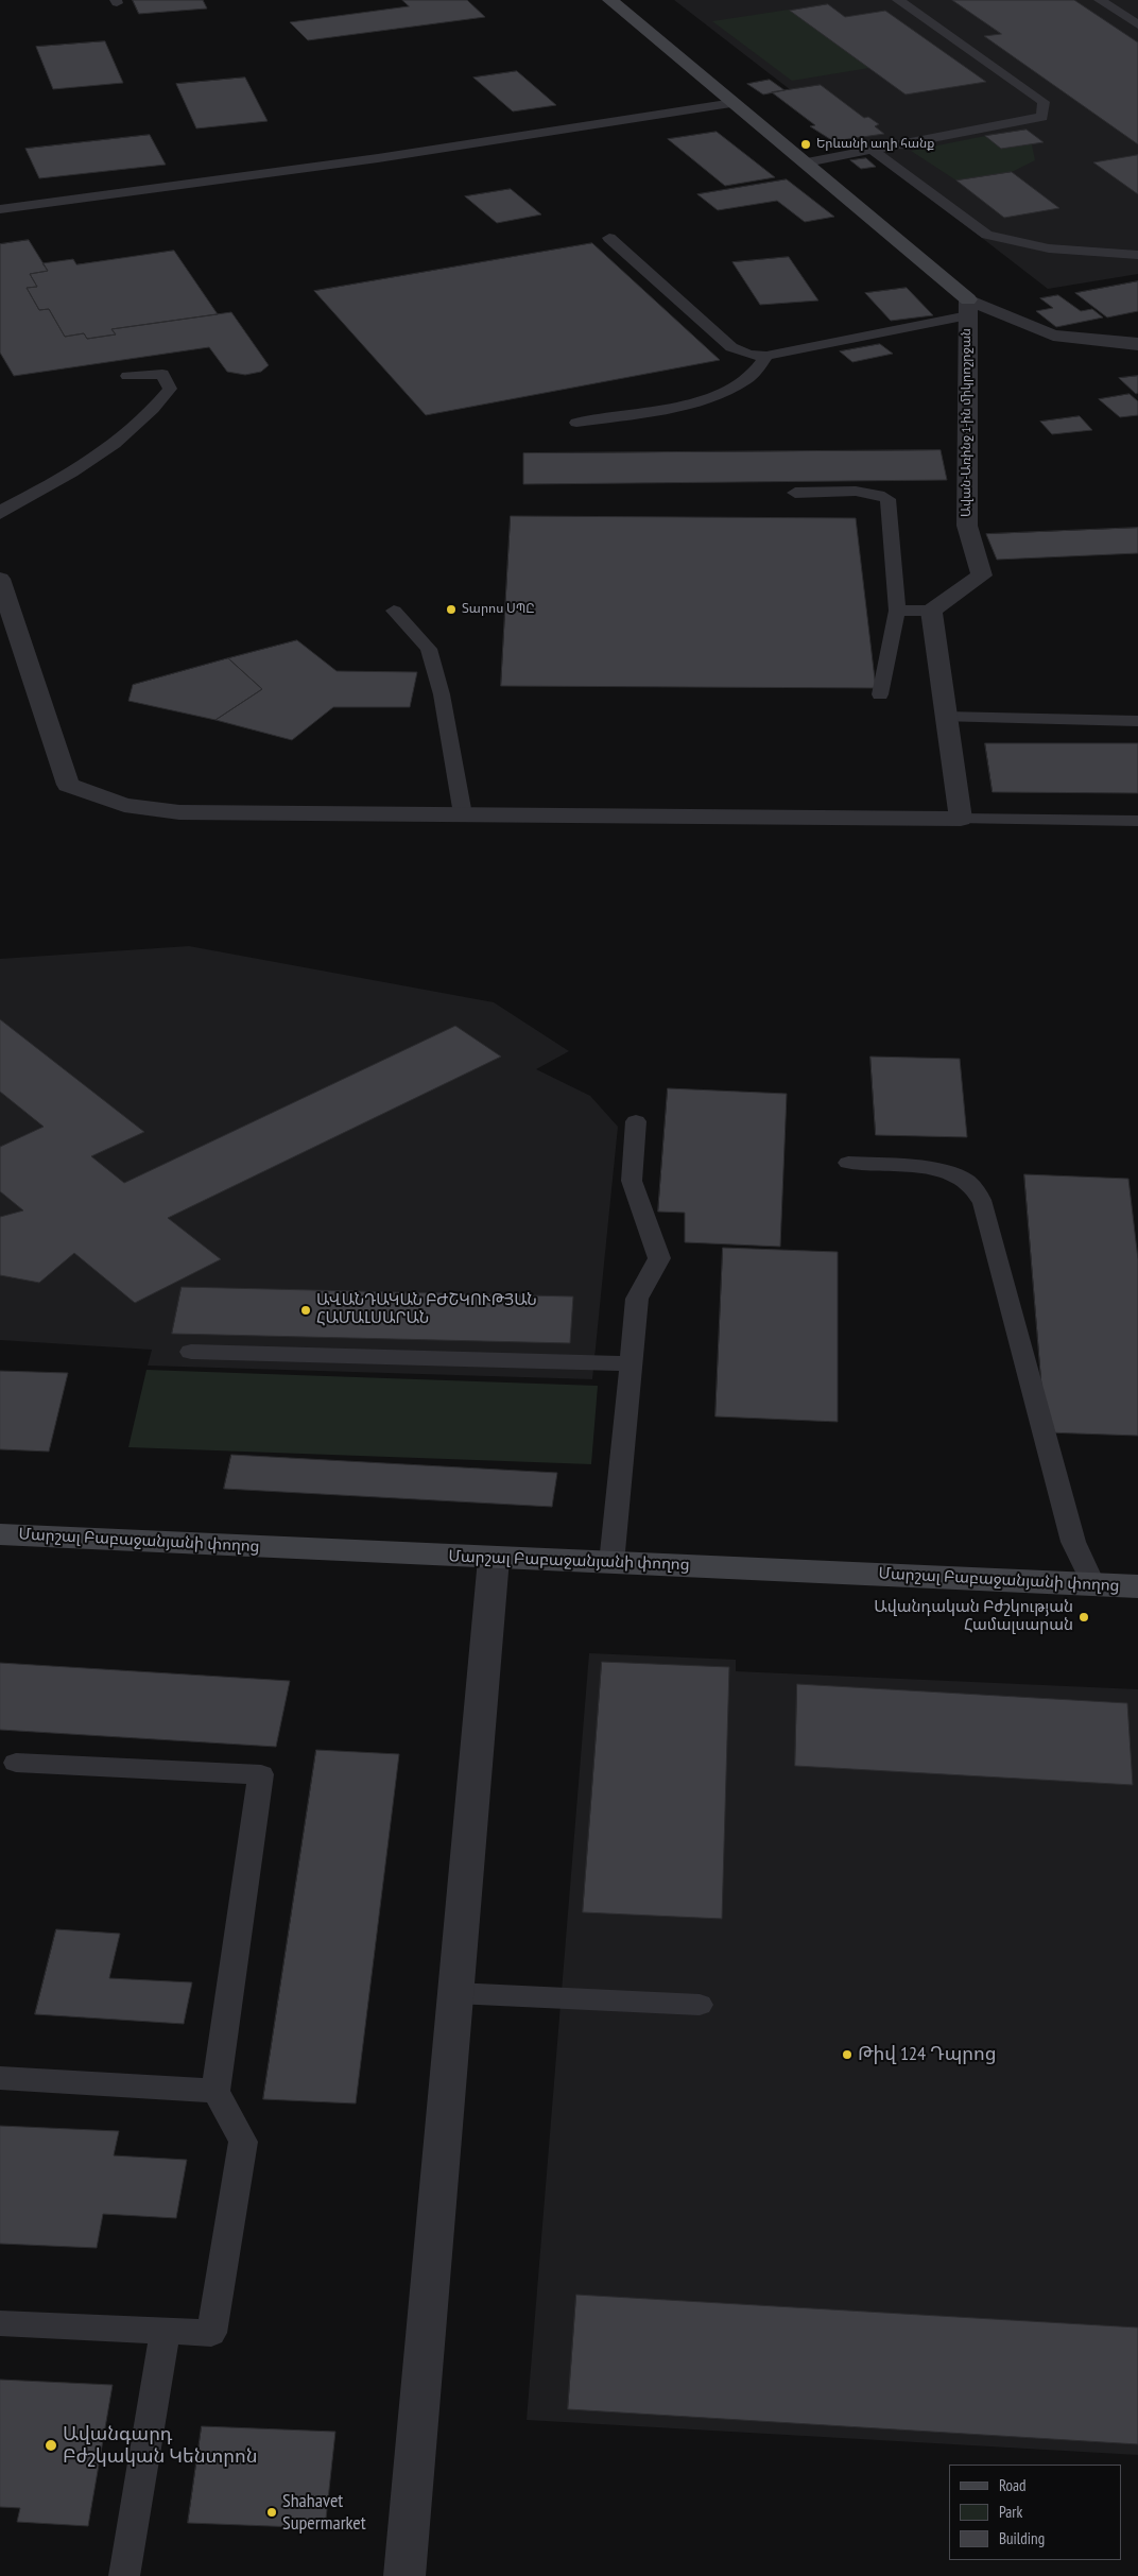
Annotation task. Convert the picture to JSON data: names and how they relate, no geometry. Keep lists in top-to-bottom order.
{
  "streets": {
    "street": ["Ավան-Առինջ 1-ին միկրոշրջան", "Մարշալ Բաբաջանյանի փողոց"]
  },
  "places": [
    "Երևանի աղի հանք",
    "Տարոս ՍՊԸ",
    "ԱՎԱՆԴԱԿԱՆ ԲԺՇԿՈՒԹՅԱՆ ՀԱՄԱԼՍԱՐԱՆ",
    "Ավանդական Բժշկության Համալսարան",
    "Թիվ 124 Դպրոց",
    "Ավանգարդ Բժշկական Կենտրոն",
    "Shahavet Supermarket"
  ],
  "legend": ["Road", "Park", "Building"]
}
